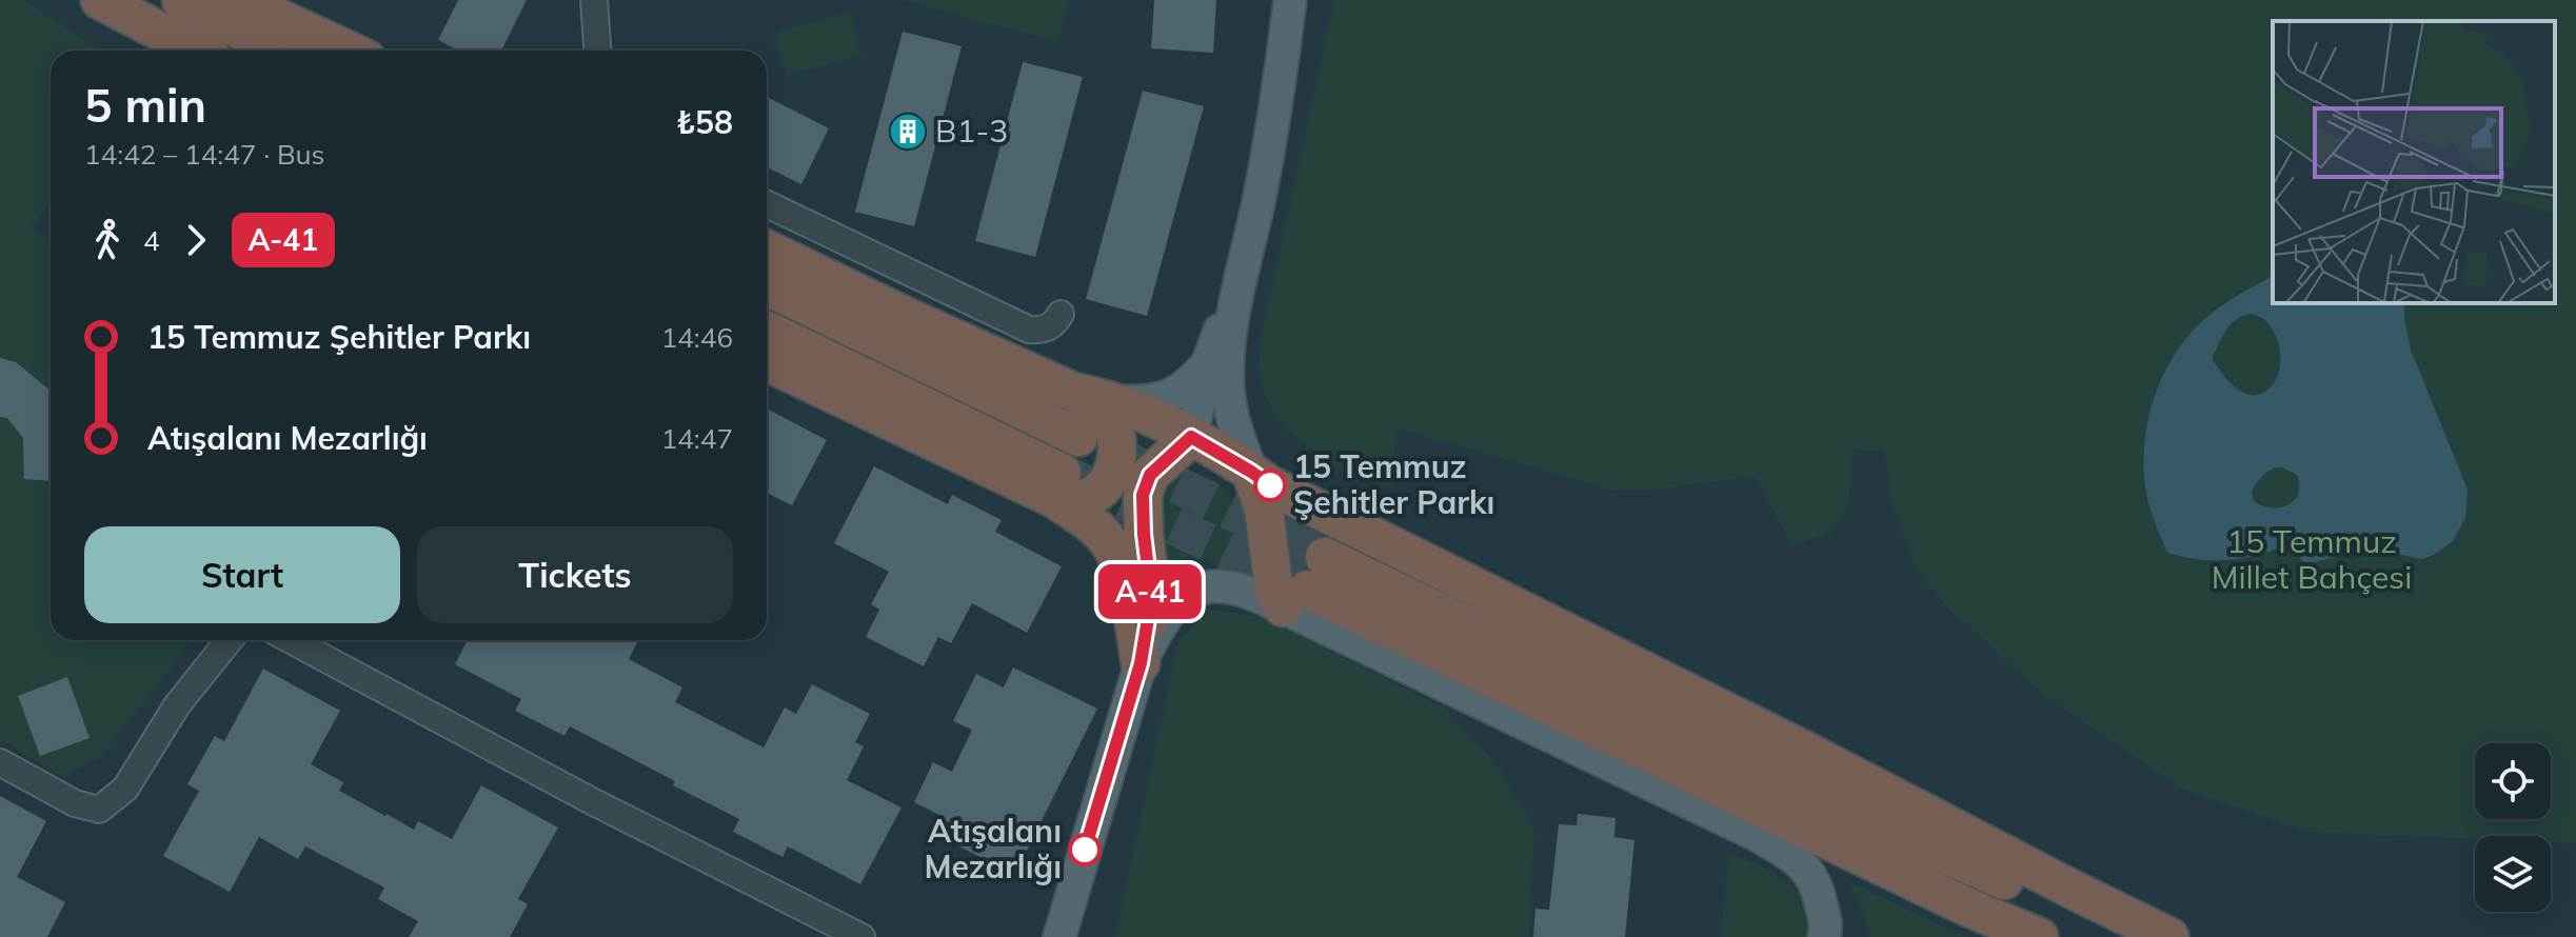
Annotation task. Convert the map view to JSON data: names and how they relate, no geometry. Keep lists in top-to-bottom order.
{
  "parks": ["15 Temmuz Millet Bahçesi"],
  "places": {
    "building": ["B1-3"],
    "other": ["15 Temmuz Şehitler Parkı", "Atışalanı Mezarlığı"]
  },
  "lines": ["bus line A-41"],
  "page": {
    "on_map": "A-41",
    "heading": ["5 min", "14:42 – 14:47 · Bus", "₺58"],
    "legs": ["4", "A-41"],
    "list": [
      {
        "name": "15 Temmuz Şehitler Parkı",
        "value": "14:46"
      },
      {
        "name": "Atışalanı Mezarlığı",
        "value": "14:47"
      }
    ],
    "buttons": ["Start", "Tickets"]
  }
}
